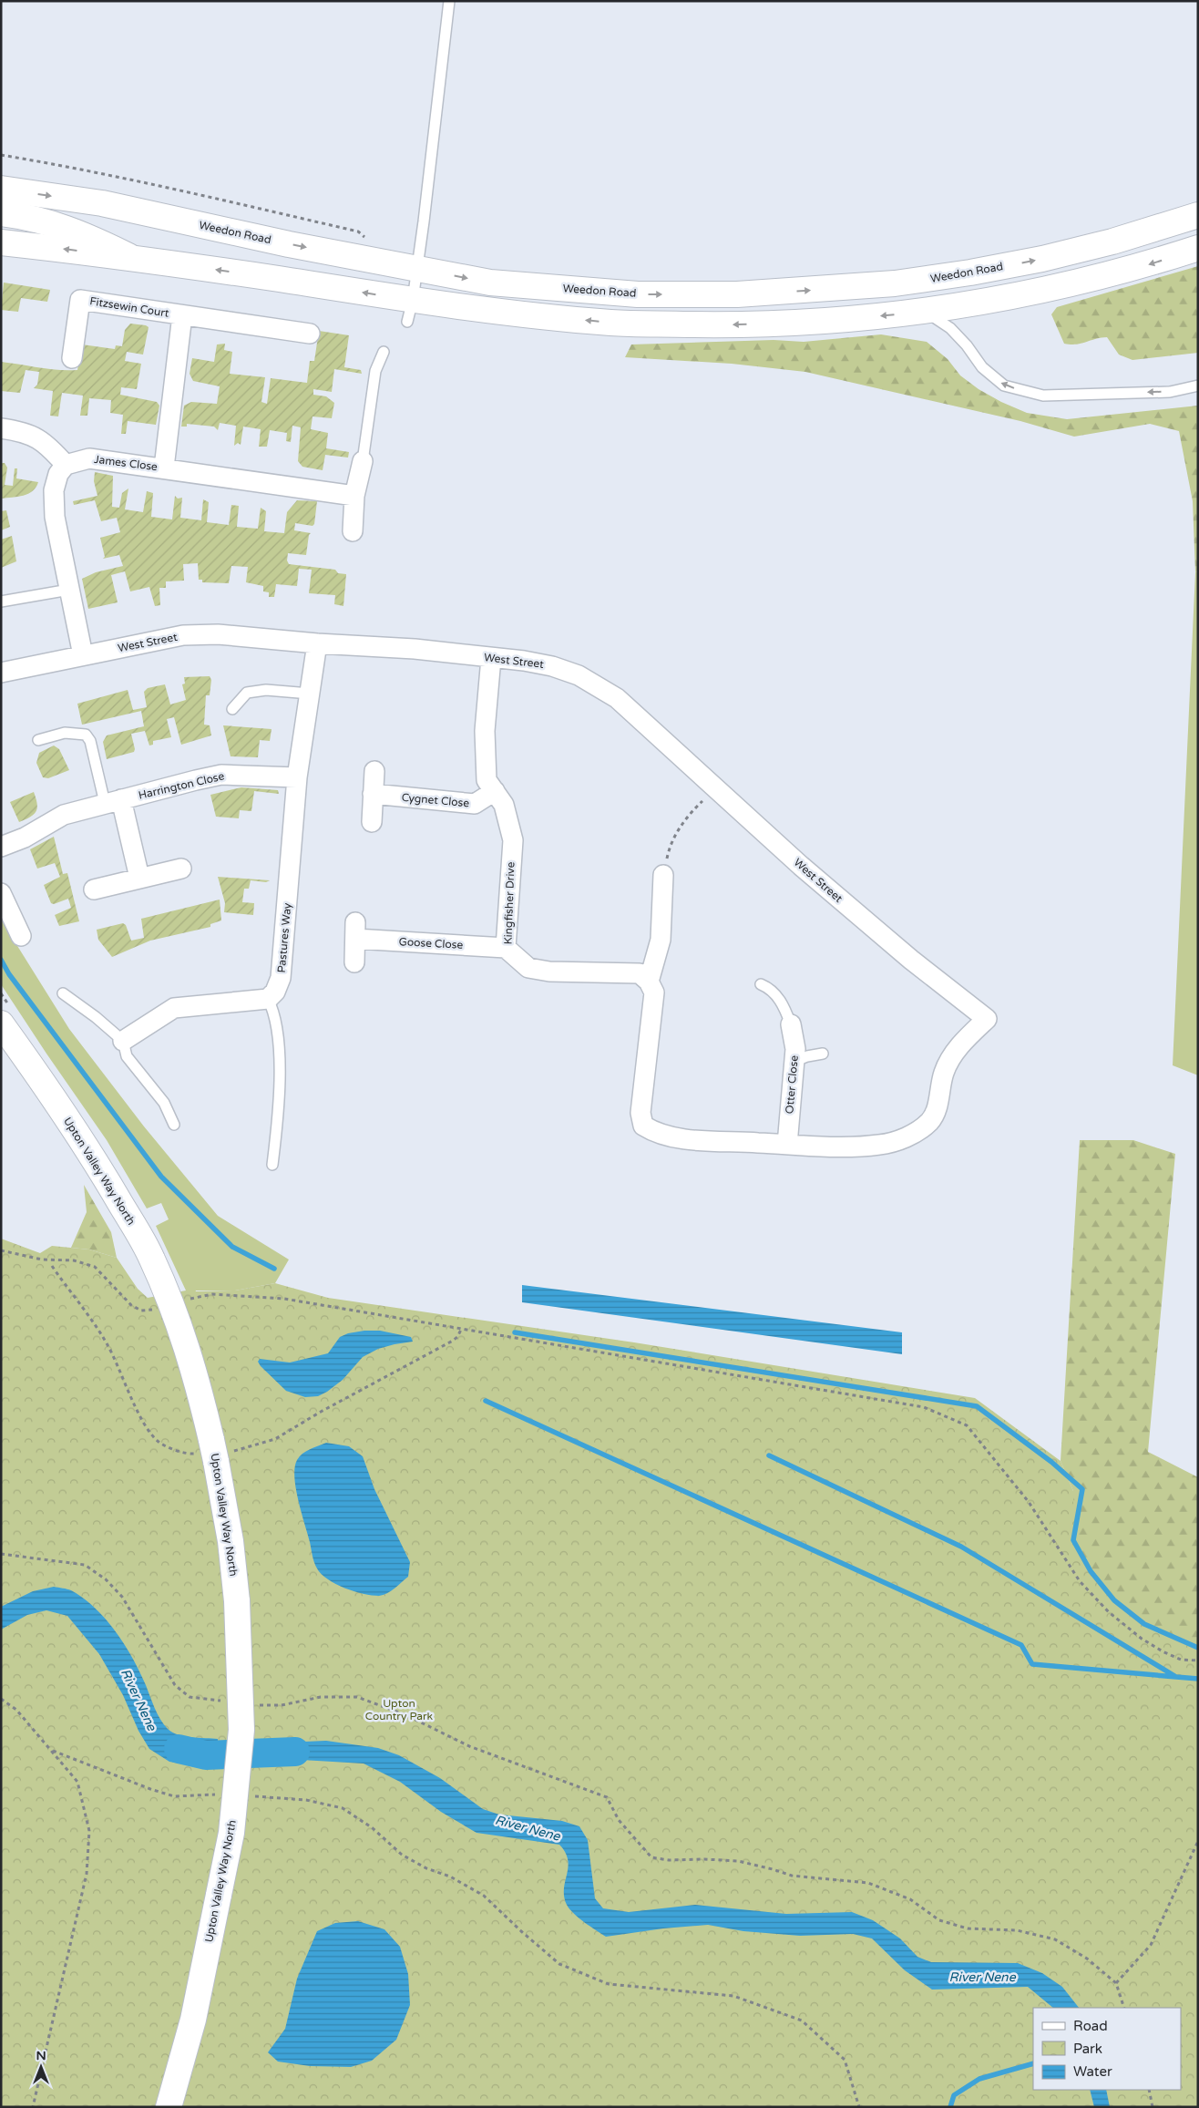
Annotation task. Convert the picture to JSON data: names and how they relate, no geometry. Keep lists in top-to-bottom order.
{
  "streets": {
    "main road": ["Weedon Road", "Upton Valley Way North"],
    "street": [
      "Fitzsewin Court",
      "James Close",
      "West Street",
      "Harrington Close",
      "Cygnet Close",
      "Kingfisher Drive",
      "Pastures Way",
      "Goose Close",
      "Otter Close"
    ]
  },
  "crossings": [
    ["Fitzsewin Court", "James Close"],
    ["West Street", "Kingfisher Drive"],
    ["West Street", "Pastures Way"],
    ["West Street", "Otter Close"],
    ["Harrington Close", "Pastures Way"],
    ["Cygnet Close", "Kingfisher Drive"],
    ["Kingfisher Drive", "Goose Close"]
  ],
  "water": ["River Nene"],
  "parks": ["Upton Country Park"],
  "legend": ["Road", "Park", "Water"],
  "north": "top"
}
